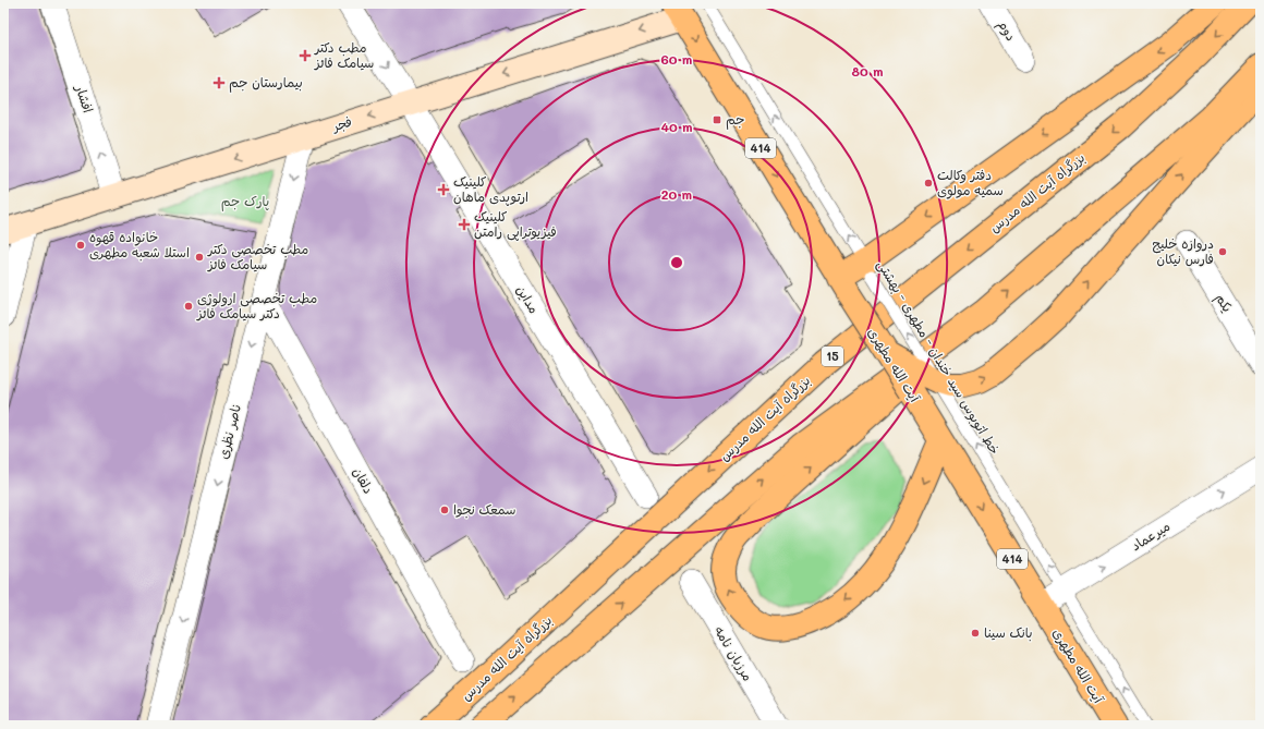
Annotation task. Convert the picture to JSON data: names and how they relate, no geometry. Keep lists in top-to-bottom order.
{
  "streets": {
    "main road": [
      "414",
      "بزرگراه آیت الله مدرس",
      "15",
      "آیت الله مطهری"
    ],
    "street": [
      "دوم",
      "افشار",
      "فجر",
      "مداین",
      "یکم",
      "ناصر نظری",
      "دلفان",
      "میرعماد",
      "مرزبان نامه"
    ],
    "lane": ["خط اتوبوس سید خندان - مطهری - بهشتی"]
  },
  "crossings": [
    ["افشار", "فجر"],
    ["فجر", "مداین"],
    ["فجر", "آیت الله مطهری"],
    ["فجر", "ناصر نظری"],
    ["خط اتوبوس سید خندان - مطهری - بهشتی", "آیت الله مطهری"],
    ["خط اتوبوس سید خندان - مطهری - بهشتی", "میرعماد"],
    ["آیت الله مطهری", "میرعماد"],
    ["ناصر نظری", "دلفان"]
  ],
  "one_way": [
    "افشار",
    "فجر",
    "خط اتوبوس سید خندان - مطهری - بهشتی",
    "آیت الله مطهری",
    "ناصر نظری",
    "میرعماد"
  ],
  "parks": ["پارک جم"],
  "places": {
    "health": [
      "مطب دکتر سیامک فائز",
      "بیمارستان جم",
      "کلینیک ارتوپدی ماهان",
      "کلینیک فیزیوتراپی رامتن"
    ],
    "transit": ["جم"],
    "other": [
      "دفتر وکالت سمیه مولوی",
      "خانواده قهوه استلا شعبه مطهری",
      "دروازه خلیج فارس نیکان",
      "مطب تخصصی دکتر سیامک فائز",
      "مطب تخصصی ارولوژی دکتر سیامک فائز",
      "سمعک نجوا",
      "بانک سینا"
    ]
  },
  "rings": [
    "60 m",
    "80 m",
    "40 m",
    "20 m"
  ]
}
